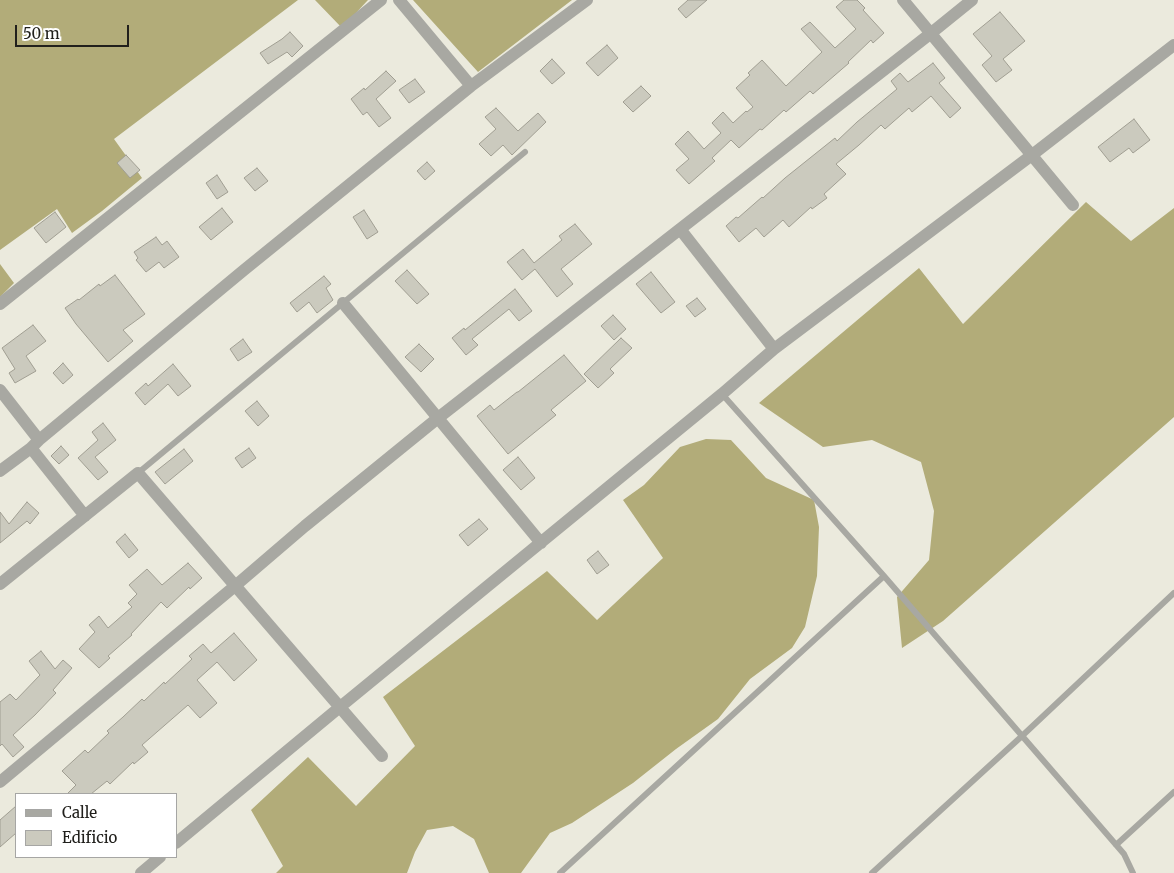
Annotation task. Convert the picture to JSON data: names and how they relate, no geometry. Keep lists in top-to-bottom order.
{
  "legend": ["Calle", "Edificio"],
  "scale_bar": "50 m"
}
